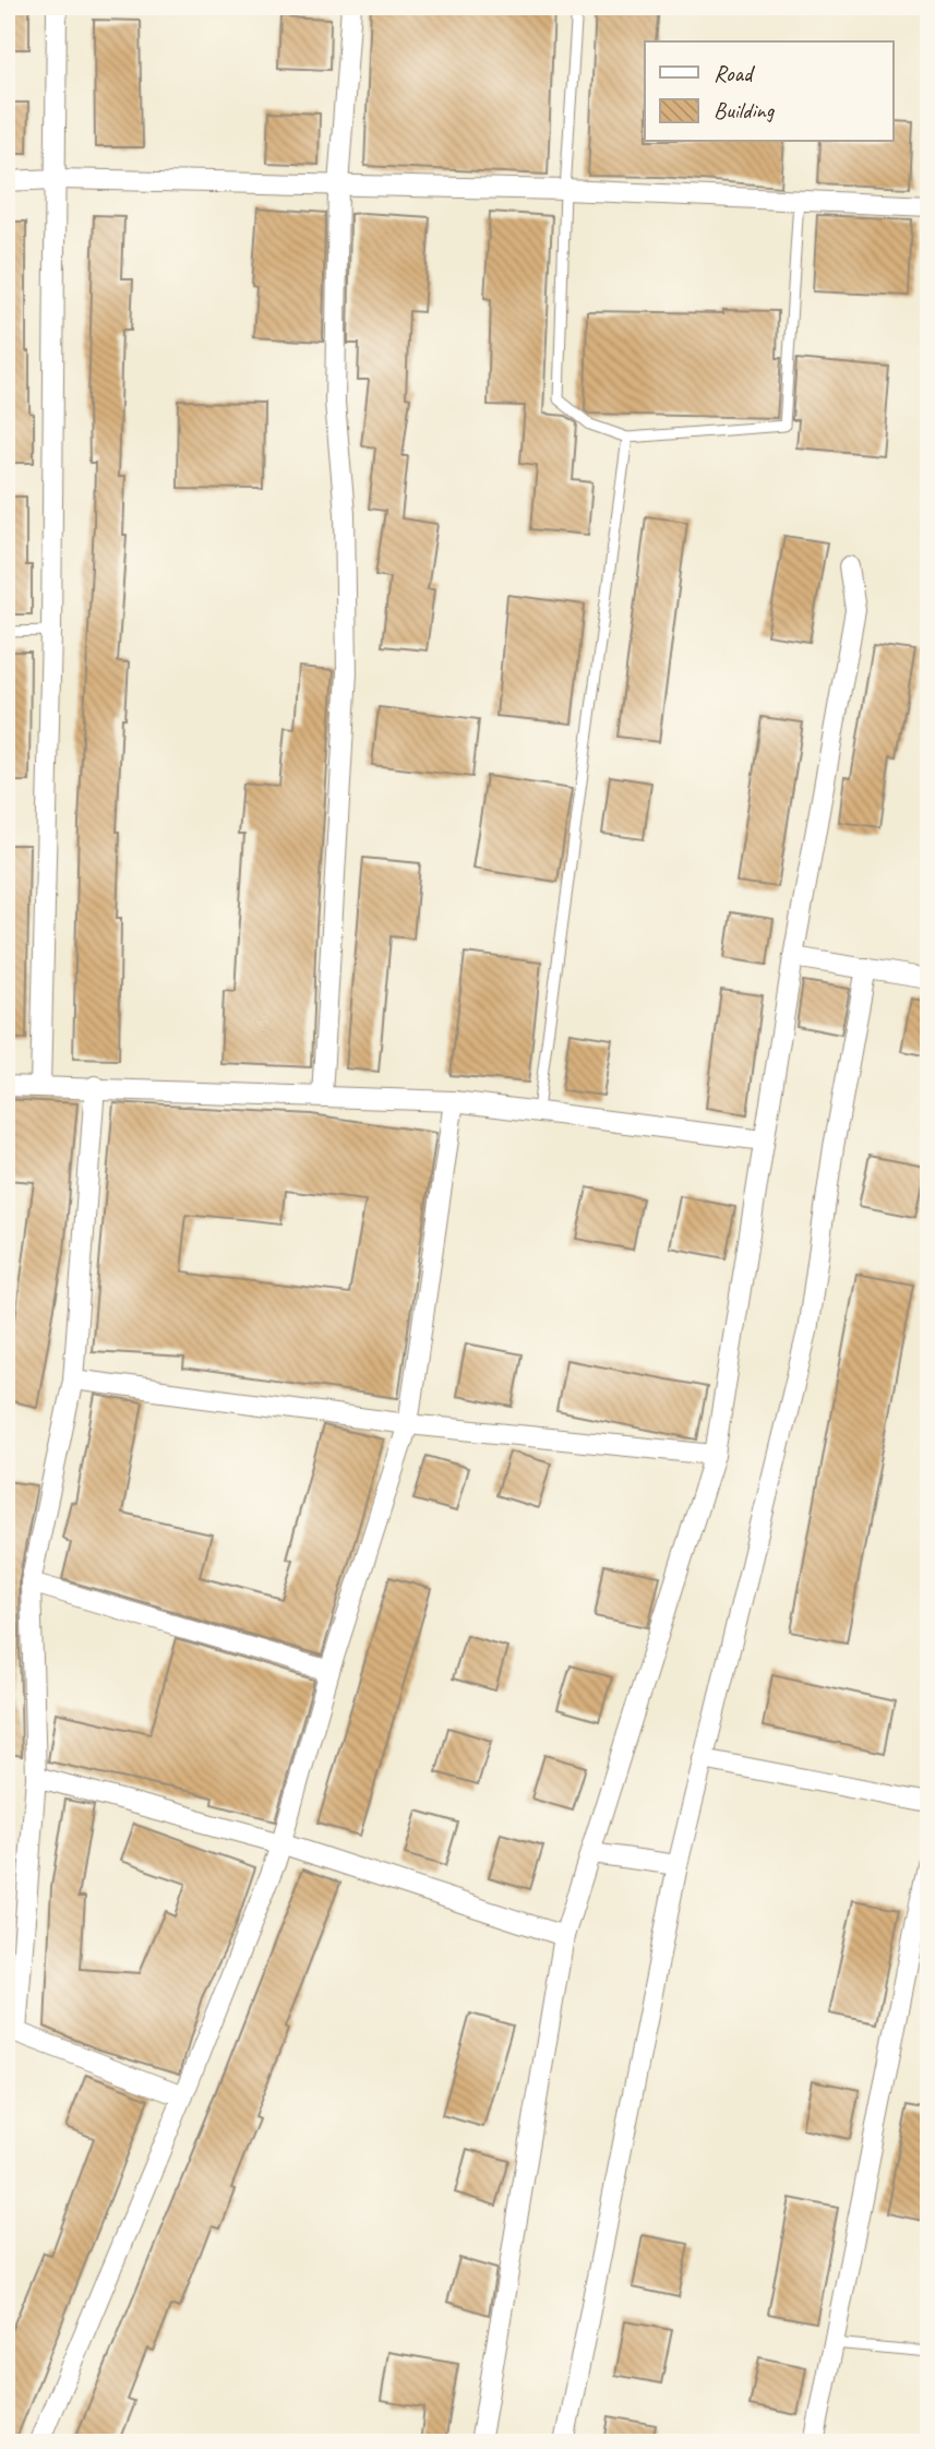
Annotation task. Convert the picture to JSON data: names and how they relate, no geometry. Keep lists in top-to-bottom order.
{
  "legend": ["Road", "Building"]
}
